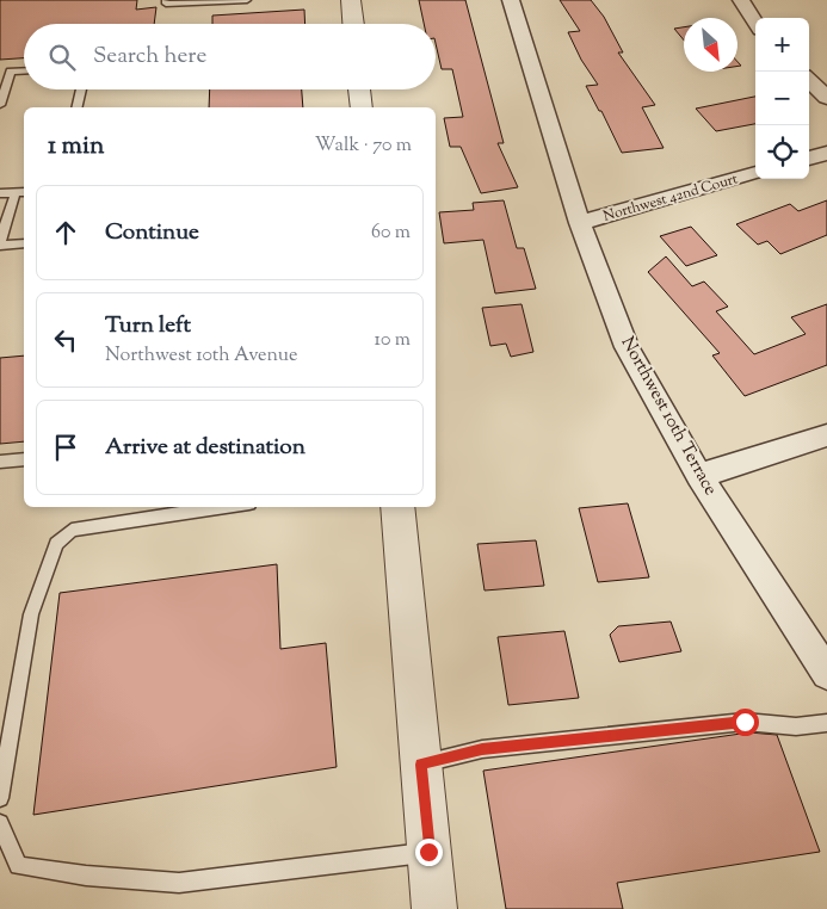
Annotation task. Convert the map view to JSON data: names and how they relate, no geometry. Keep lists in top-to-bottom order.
{
  "streets": {
    "street": ["Northwest 42nd Court", "Northwest 10th Terrace"]
  },
  "crossings": [
    ["Northwest 42nd Court", "Northwest 10th Terrace"]
  ],
  "north": "bottom right",
  "page": {
    "map_buttons": ["+", "−"],
    "search": "Search here",
    "heading": ["1 min", "Walk · 70 m"],
    "list": [
      ["Continue", "60 m"],
      ["Turn left", "Northwest 10th Avenue", "10 m"],
      "Arrive at destination"
    ]
  }
}
